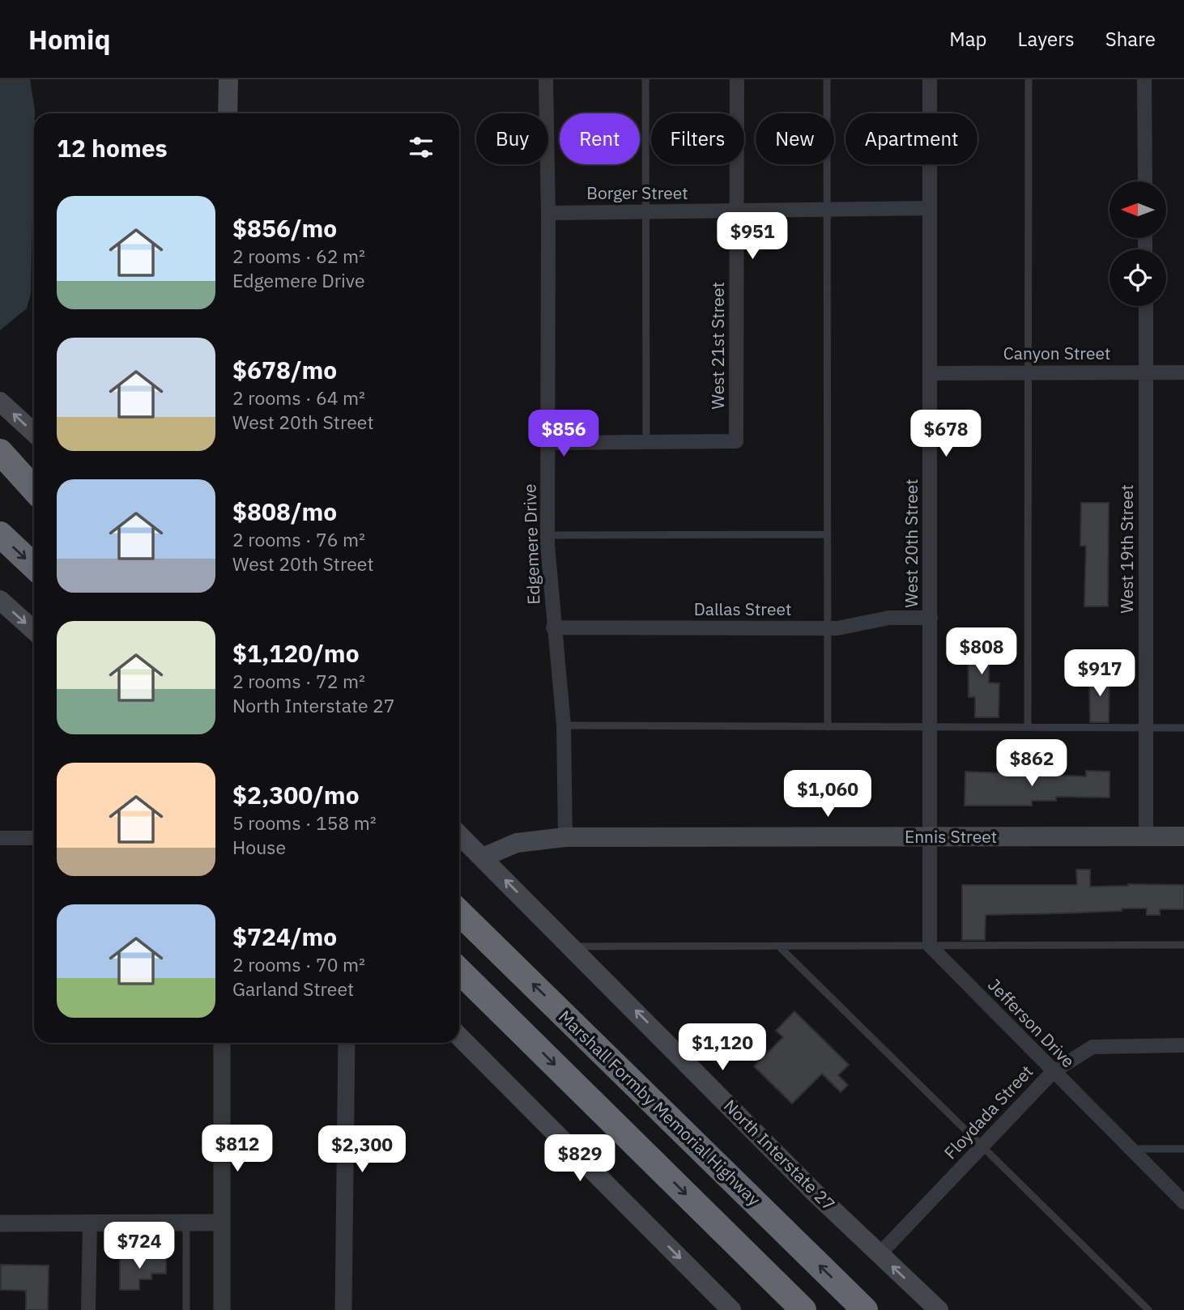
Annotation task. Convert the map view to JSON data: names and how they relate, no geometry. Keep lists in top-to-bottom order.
{
  "streets": {
    "highway": ["Marshall Formby Memorial Highway"],
    "main road": ["Ennis Street", "North Interstate 27"],
    "street": [
      "Borger Street",
      "West 21st Street",
      "Canyon Street",
      "West 20th Street",
      "Edgemere Drive",
      "West 19th Street",
      "Dallas Street",
      "Jefferson Drive",
      "Floydada Street"
    ]
  },
  "crossings": [
    ["Borger Street", "West 21st Street"],
    ["Borger Street", "West 20th Street"],
    ["Borger Street", "Edgemere Drive"],
    ["Canyon Street", "West 20th Street"],
    ["Canyon Street", "West 19th Street"],
    ["West 20th Street", "Dallas Street"],
    ["West 20th Street", "Ennis Street"],
    ["Edgemere Drive", "Dallas Street"],
    ["Edgemere Drive", "Ennis Street"],
    ["West 19th Street", "Ennis Street"],
    ["Ennis Street", "North Interstate 27"],
    ["Jefferson Drive", "Floydada Street"],
    ["Floydada Street", "North Interstate 27"]
  ],
  "north": "left",
  "page": {
    "header": "Homiq",
    "nav": ["Map", "Layers", "Share"],
    "chip": [
      "Buy",
      "Rent",
      "Filters",
      "New",
      "Apartment"
    ],
    "heading": "12 homes",
    "list": [
      {
        "name": "$856/mo",
        "note": "2 rooms · 62 m² · Edgemere Drive"
      },
      {
        "name": "$678/mo",
        "note": "2 rooms · 64 m² · West 20th Street"
      },
      {
        "name": "$808/mo",
        "note": "2 rooms · 76 m² · West 20th Street"
      },
      {
        "name": "$1,120/mo",
        "note": "2 rooms · 72 m² · North Interstate 27"
      },
      {
        "name": "$2,300/mo",
        "note": "5 rooms · 158 m² · House"
      },
      {
        "name": "$724/mo",
        "note": "2 rooms · 70 m² · Garland Street"
      }
    ],
    "price": [
      "$951",
      "$856",
      "$678",
      "$808",
      "$917",
      "$862",
      "$1,060",
      "$1,120",
      "$812",
      "$2,300",
      "$829",
      "$724"
    ]
  }
}
